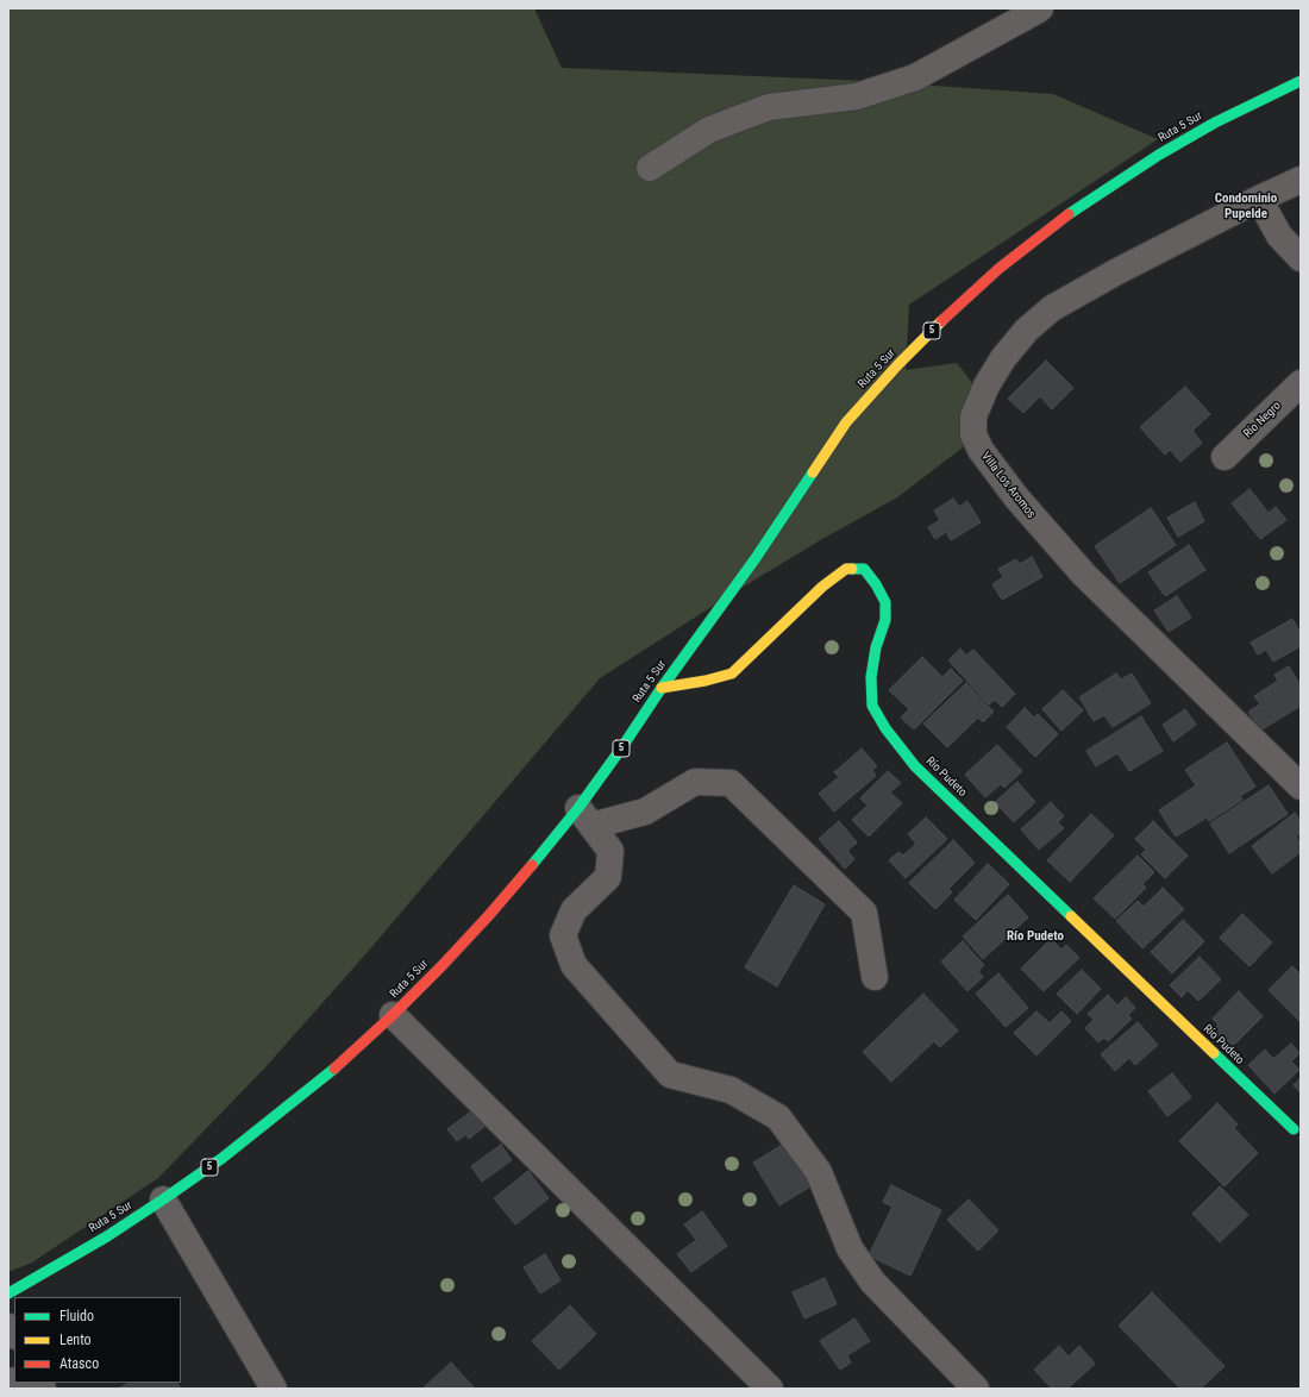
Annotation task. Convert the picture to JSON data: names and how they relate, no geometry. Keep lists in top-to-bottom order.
{
  "streets": {
    "main road": ["Ruta 5 Sur", "5", "Río Pudeto"],
    "street": ["Río Negro", "Villa Los Aromos"]
  },
  "crossings": [
    ["Ruta 5 Sur", "Río Pudeto"]
  ],
  "districts": ["Condominio Pupelde", "Río Pudeto"],
  "legend": ["Fluido", "Lento", "Atasco"]
}
